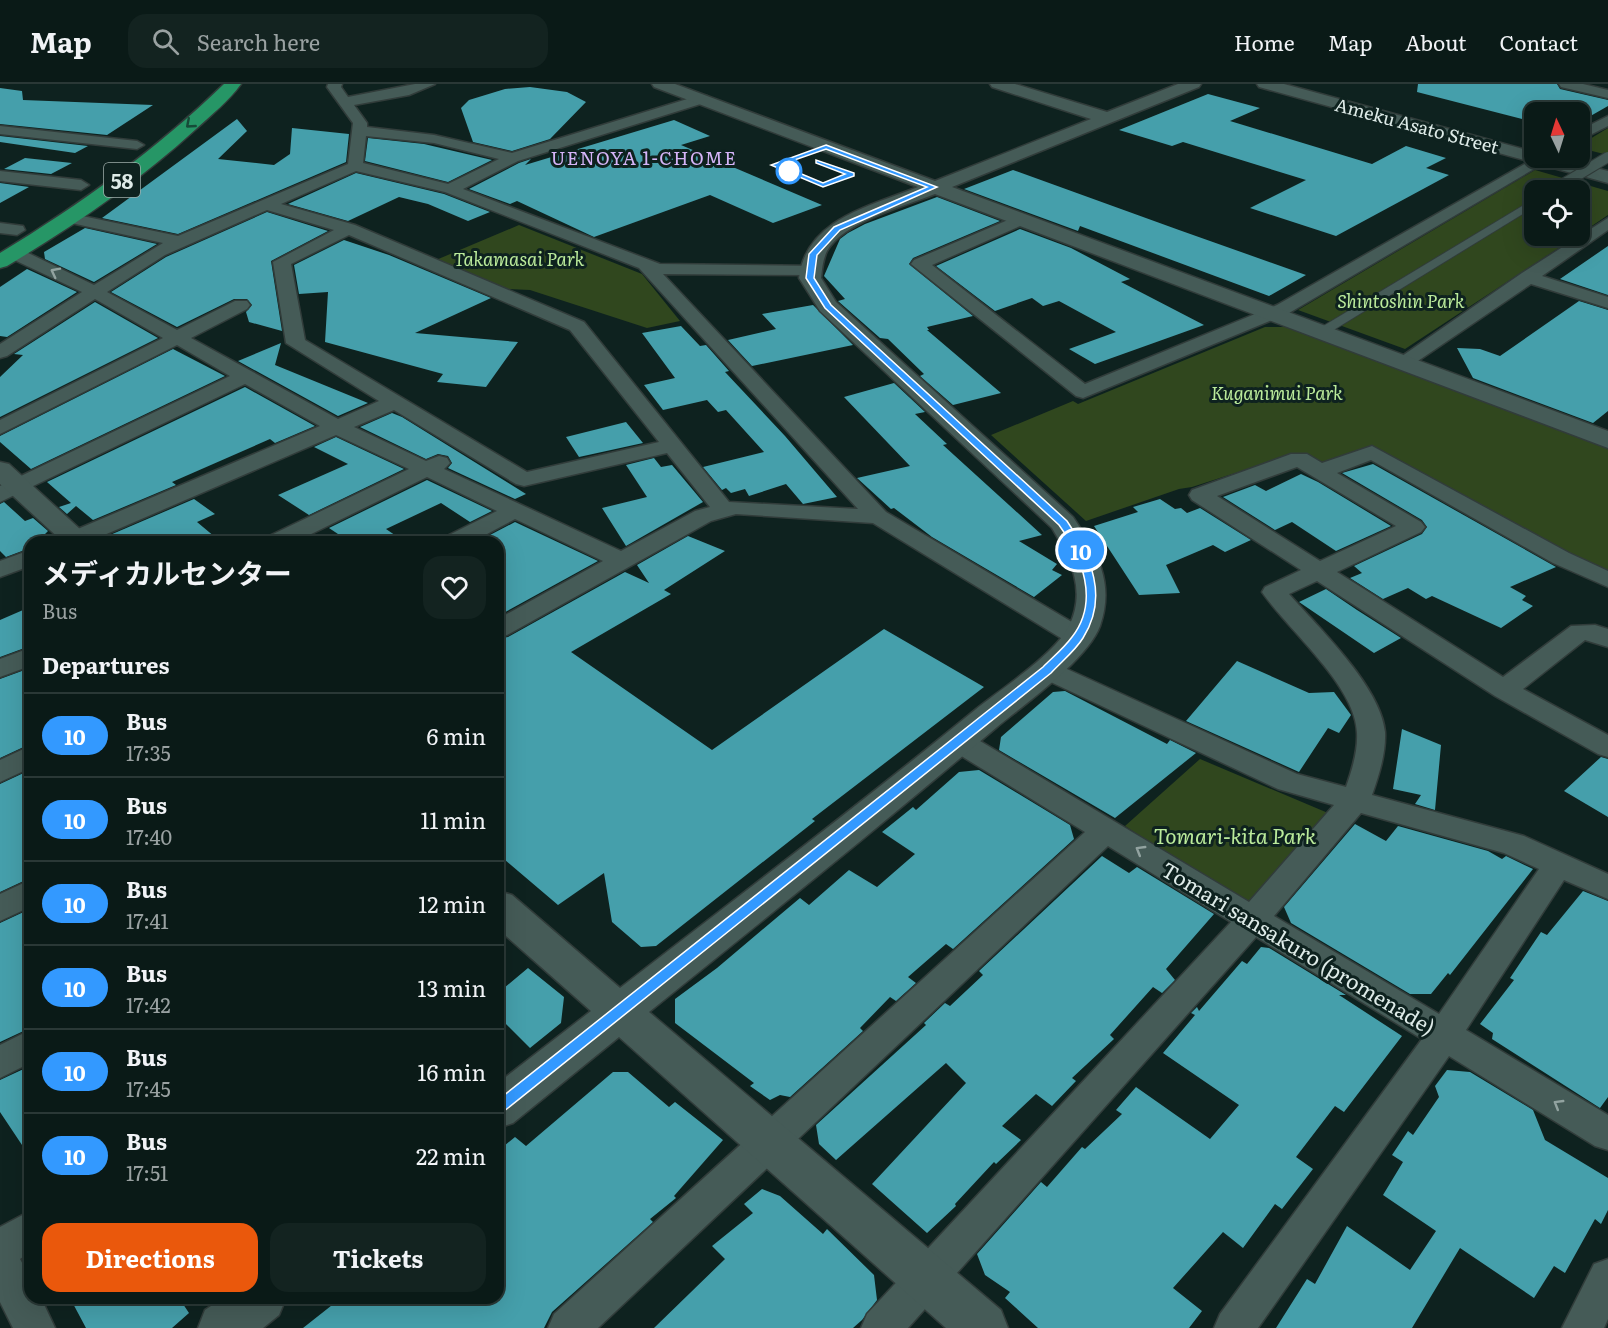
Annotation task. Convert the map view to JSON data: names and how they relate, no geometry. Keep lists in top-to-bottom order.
{
  "streets": {
    "highway": ["58"],
    "street": ["Ameku Asato Street", "Tomari sansakuro (promenade)"]
  },
  "districts": ["UENOYA 1-CHOME"],
  "parks": [
    "Takamasai Park",
    "Shintoshin Park",
    "Kuganimui Park",
    "Tomari-kita Park"
  ],
  "lines": ["bus line 10"],
  "north": "top",
  "page": {
    "header": "Map",
    "search": "Search here",
    "nav": [
      "Home",
      "Map",
      "About",
      "Contact"
    ],
    "on_map": "10",
    "heading": [
      ["メディカルセンター", "Bus"],
      "Departures"
    ],
    "list": [
      {
        "mark": "10",
        "name": "Bus",
        "note": "17:35",
        "value": "6 min"
      },
      {
        "mark": "10",
        "name": "Bus",
        "note": "17:40",
        "value": "11 min"
      },
      {
        "mark": "10",
        "name": "Bus",
        "note": "17:41",
        "value": "12 min"
      },
      {
        "mark": "10",
        "name": "Bus",
        "note": "17:42",
        "value": "13 min"
      },
      {
        "mark": "10",
        "name": "Bus",
        "note": "17:45",
        "value": "16 min"
      },
      {
        "mark": "10",
        "name": "Bus",
        "note": "17:51",
        "value": "22 min"
      }
    ],
    "buttons": ["Directions", "Tickets"]
  }
}
